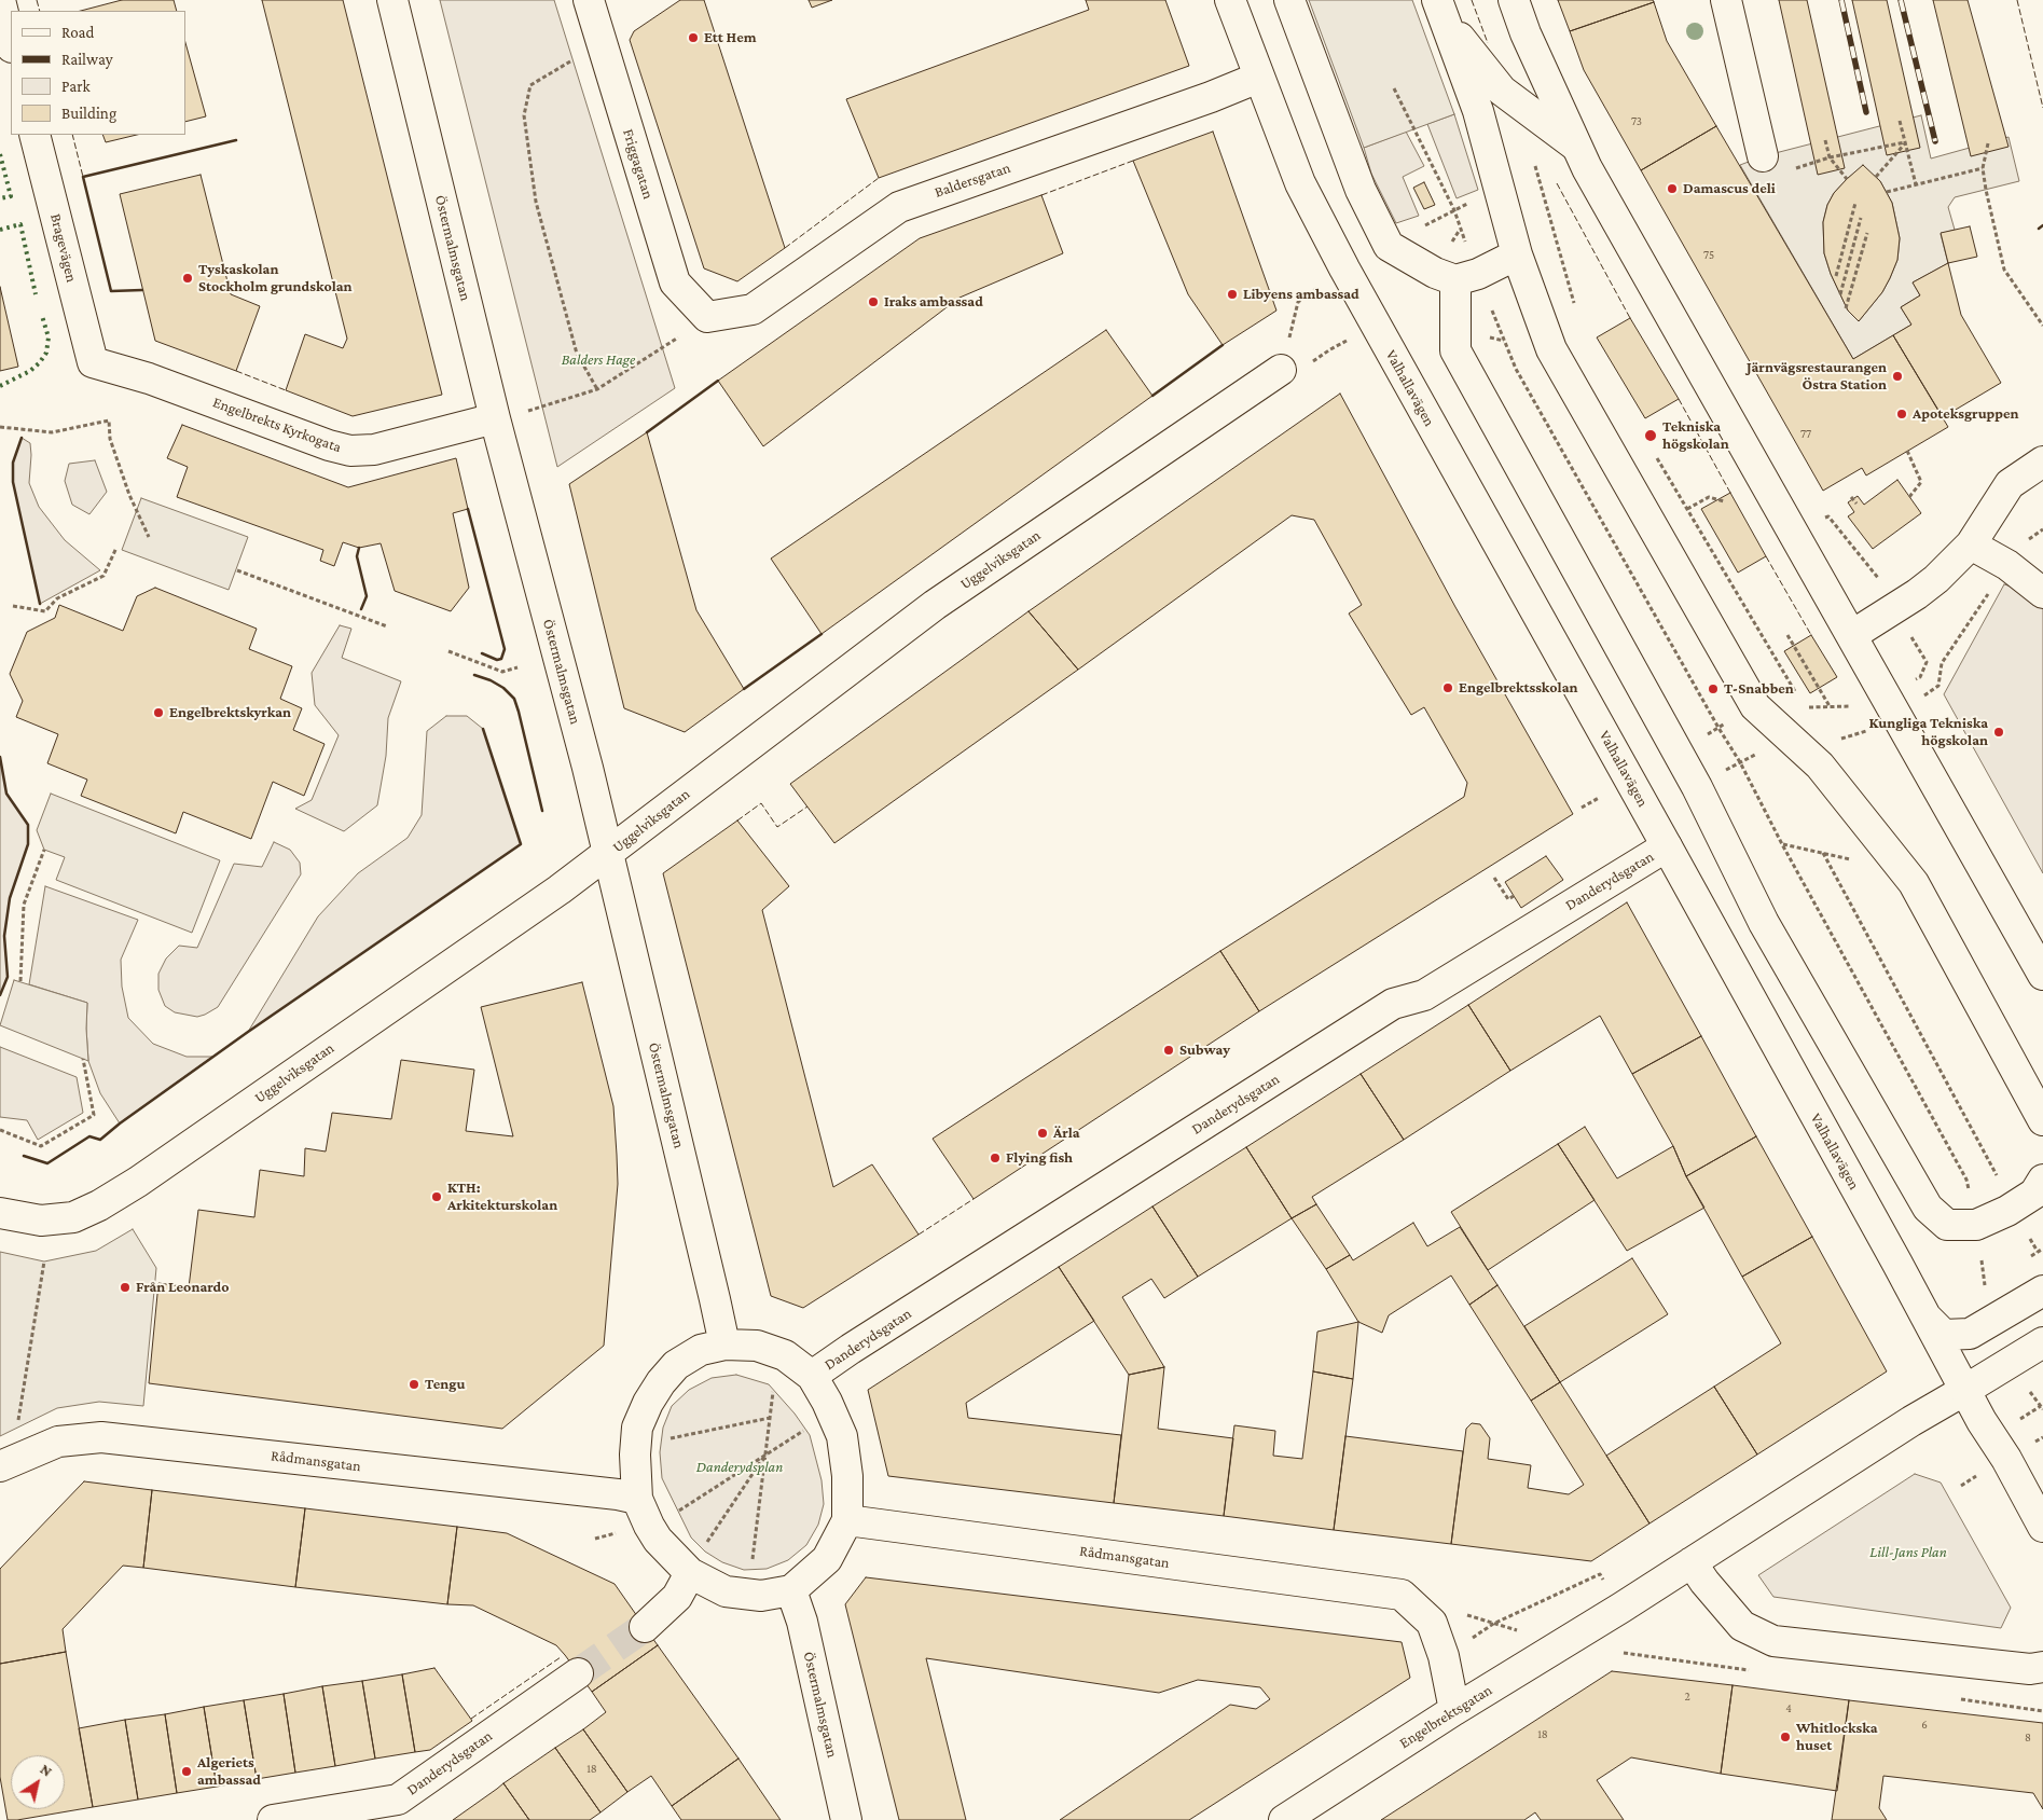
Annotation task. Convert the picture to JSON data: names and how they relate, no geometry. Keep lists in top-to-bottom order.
{
  "streets": {
    "street": [
      "Friggagatan",
      "Baldersgatan",
      "Bragevägen",
      "Östermalmsgatan",
      "Valhallavägen",
      "Engelbrekts Kyrkogata",
      "Uggelviksgatan",
      "Danderydsgatan",
      "Rådmansgatan",
      "Engelbrektsgatan"
    ]
  },
  "crossings": [
    ["Friggagatan", "Baldersgatan"],
    ["Baldersgatan", "Valhallavägen"],
    ["Bragevägen", "Engelbrekts Kyrkogata"],
    ["Östermalmsgatan", "Engelbrekts Kyrkogata"],
    ["Östermalmsgatan", "Uggelviksgatan"],
    ["Valhallavägen", "Danderydsgatan"],
    ["Rådmansgatan", "Engelbrektsgatan"]
  ],
  "parks": ["Balders Hage", "Danderydsplan", "Lill-Jans Plan"],
  "places": [
    "Ett Hem",
    "Damascus deli",
    "Tyskaskolan Stockholm grundskolan",
    "Libyens ambassad",
    "Iraks ambassad",
    "Järnvägsrestaurangen Östra Station",
    "Apoteksgruppen",
    "Tekniska högskolan",
    "Engelbrektsskolan",
    "T-Snabben",
    "Engelbrektskyrkan",
    "Kungliga Tekniska högskolan",
    "Subway",
    "Ärla",
    "Flying fish",
    "KTH: Arkitekturskolan",
    "Från Leonardo",
    "Tengu",
    "Whitlockska huset",
    "Algeriets ambassad"
  ],
  "house_numbers": [
    "73",
    "75",
    "77",
    "2",
    "4",
    "6",
    "18",
    "8",
    "18"
  ],
  "legend": [
    "Road",
    "Railway",
    "Park",
    "Building"
  ],
  "north": "top right"
}
